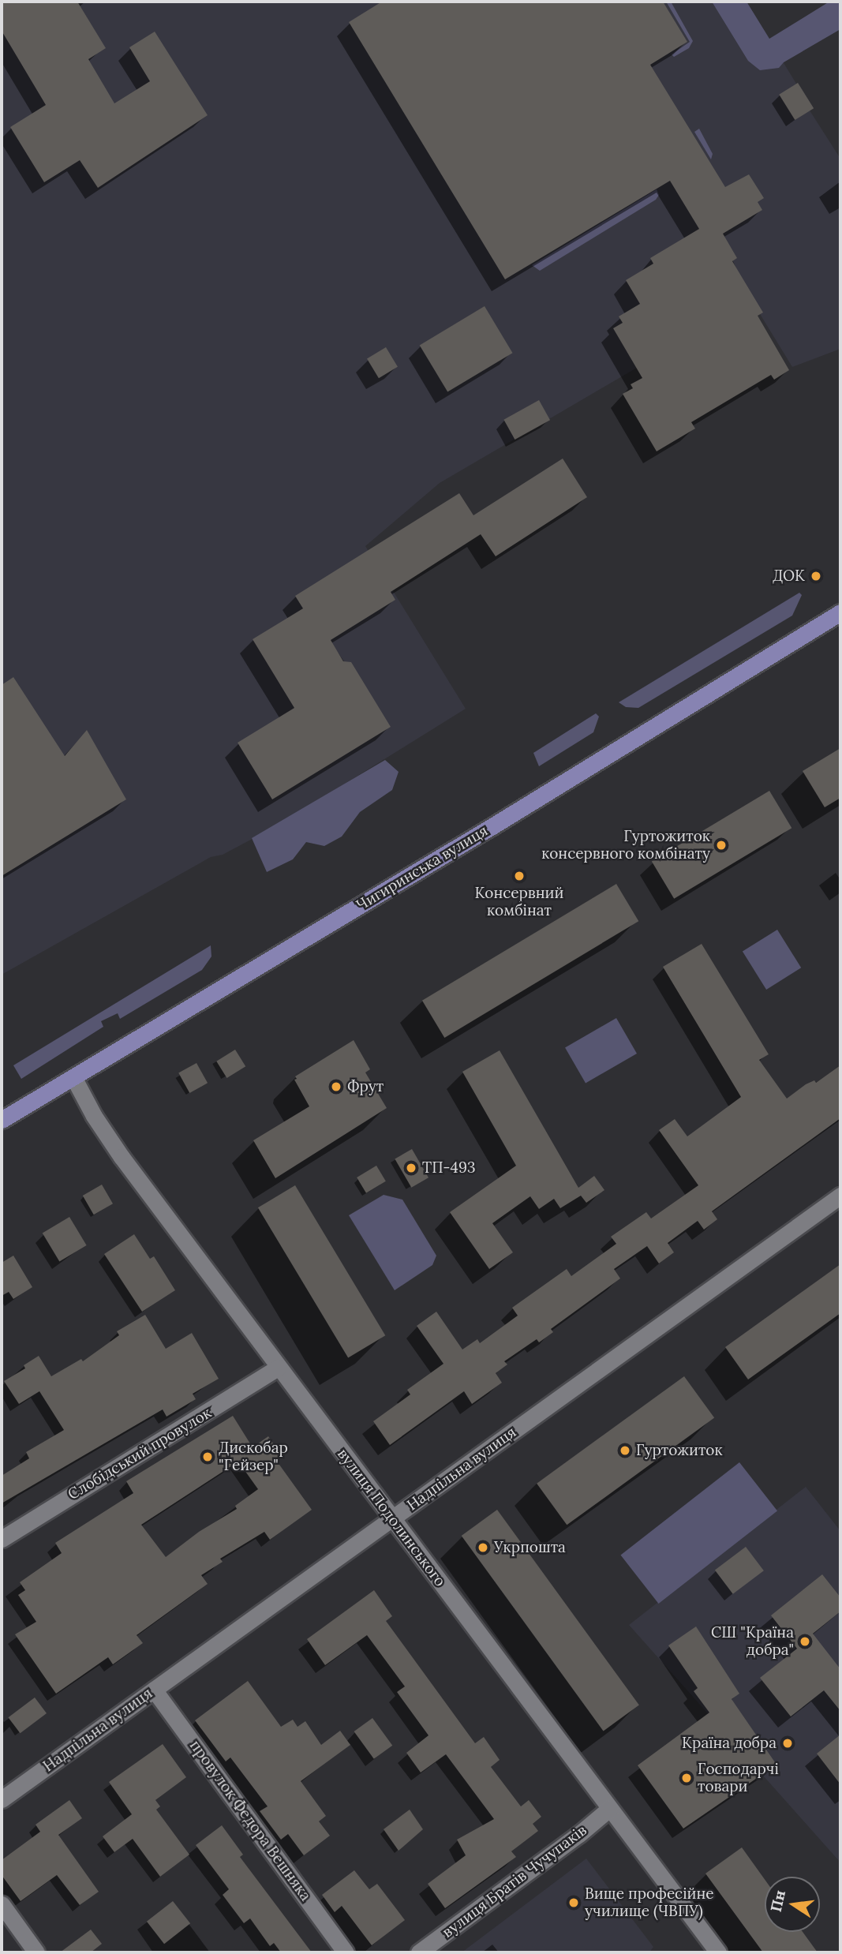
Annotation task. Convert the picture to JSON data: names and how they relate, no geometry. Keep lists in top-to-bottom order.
{
  "streets": {
    "main road": ["Чигиринська вулиця"],
    "street": [
      "Слобідський провулок",
      "Надпільна вулиця",
      "вулиця Подолинського",
      "провулок Федора Вешняка",
      "вулиця Братів Чучупаків"
    ]
  },
  "crossings": [
    ["Чигиринська вулиця", "вулиця Подолинського"],
    ["Слобідський провулок", "вулиця Подолинського"],
    ["Надпільна вулиця", "вулиця Подолинського"],
    ["Надпільна вулиця", "провулок Федора Вешняка"],
    ["вулиця Подолинського", "вулиця Братів Чучупаків"]
  ],
  "places": [
    "ДОК",
    "Гуртожиток консервного комбінату",
    "Консервний комбінат",
    "Фрут",
    "ТП-493",
    "Гуртожиток",
    "Дискобар \"Гейзер\"",
    "Укрпошта",
    "СШ \"Країна добра\"",
    "Країна добра",
    "Господарчі товари",
    "Вище професійне училище (ЧВПУ)"
  ],
  "north": "left"
}
